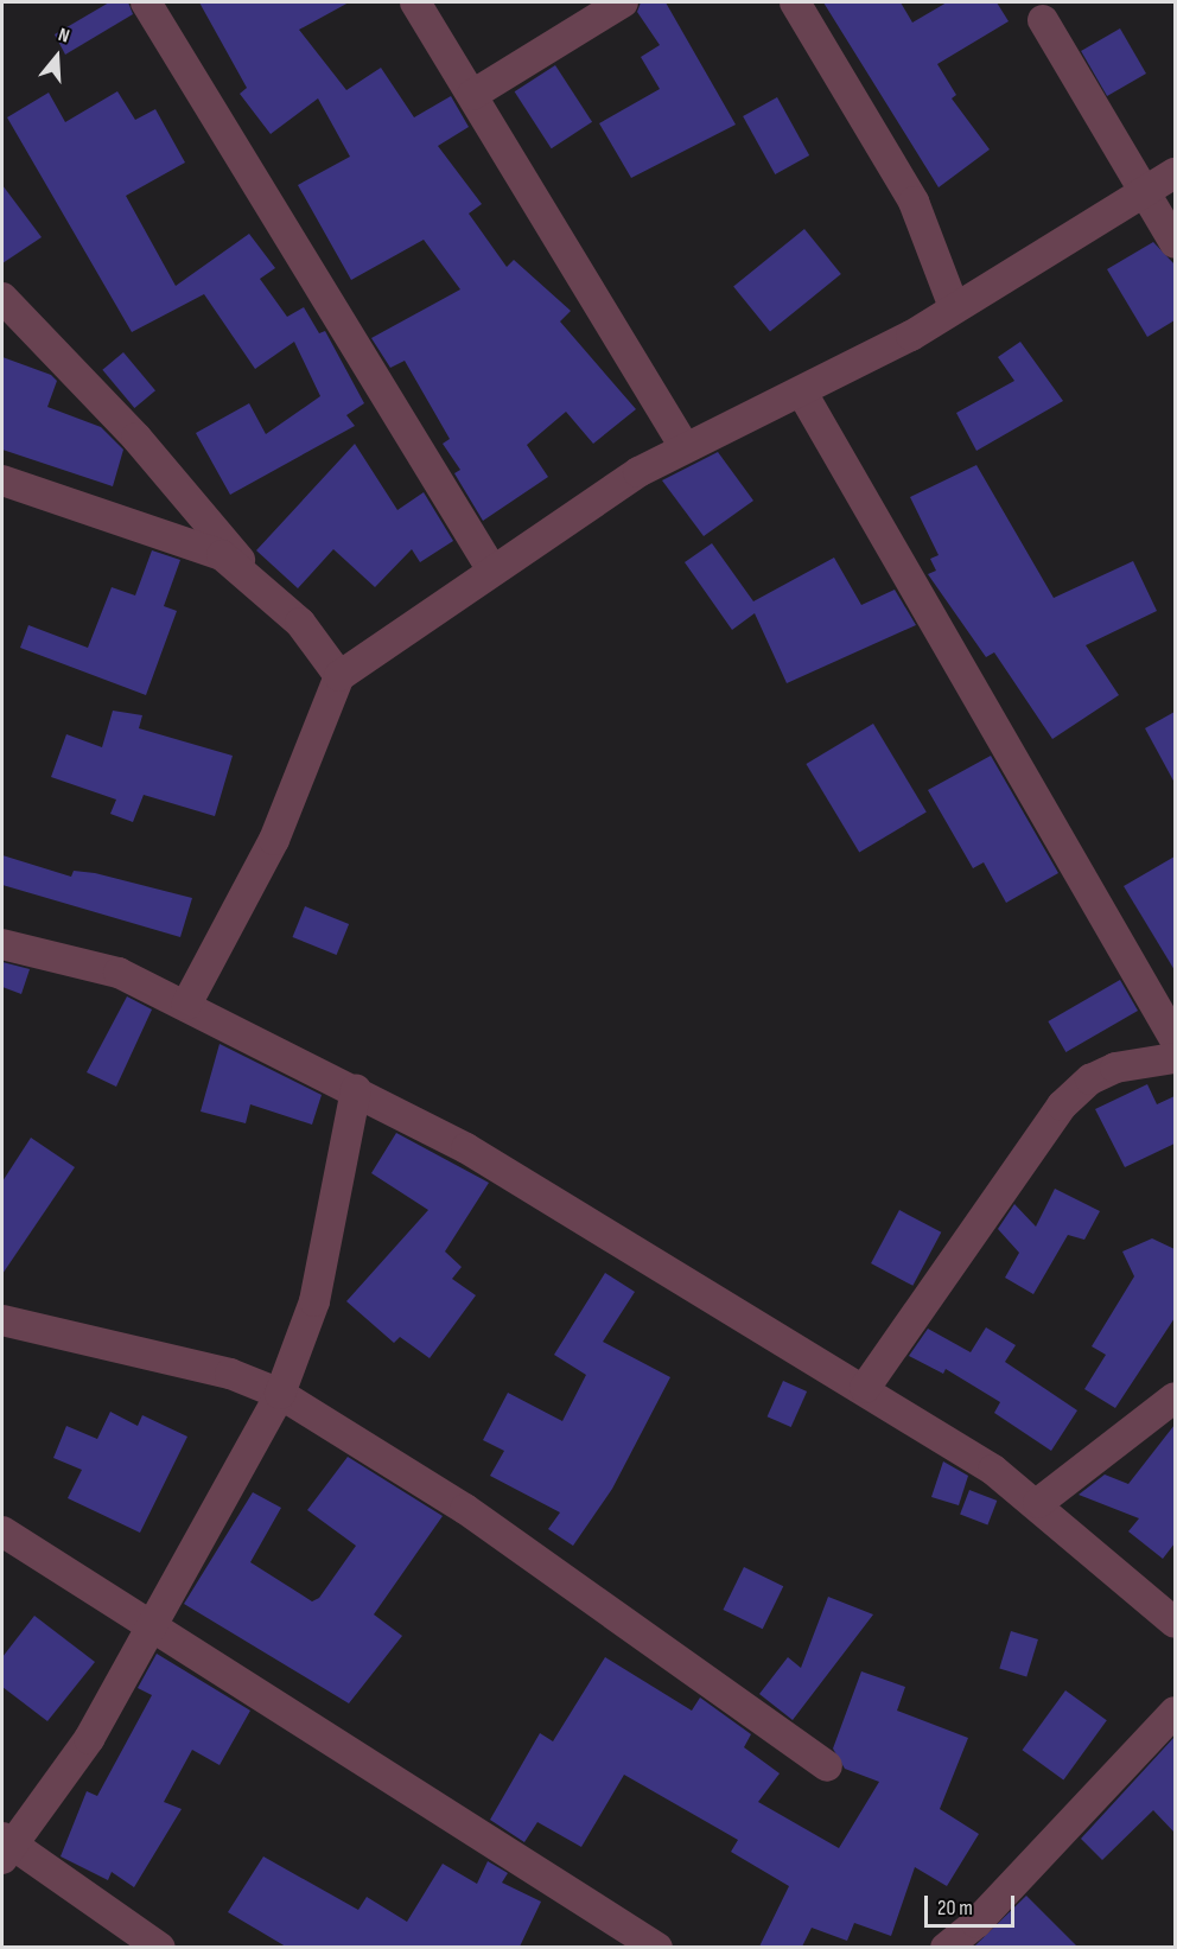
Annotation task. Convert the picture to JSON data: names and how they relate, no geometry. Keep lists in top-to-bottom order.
{
  "scale_bar": "20 m",
  "north": "top"
}
